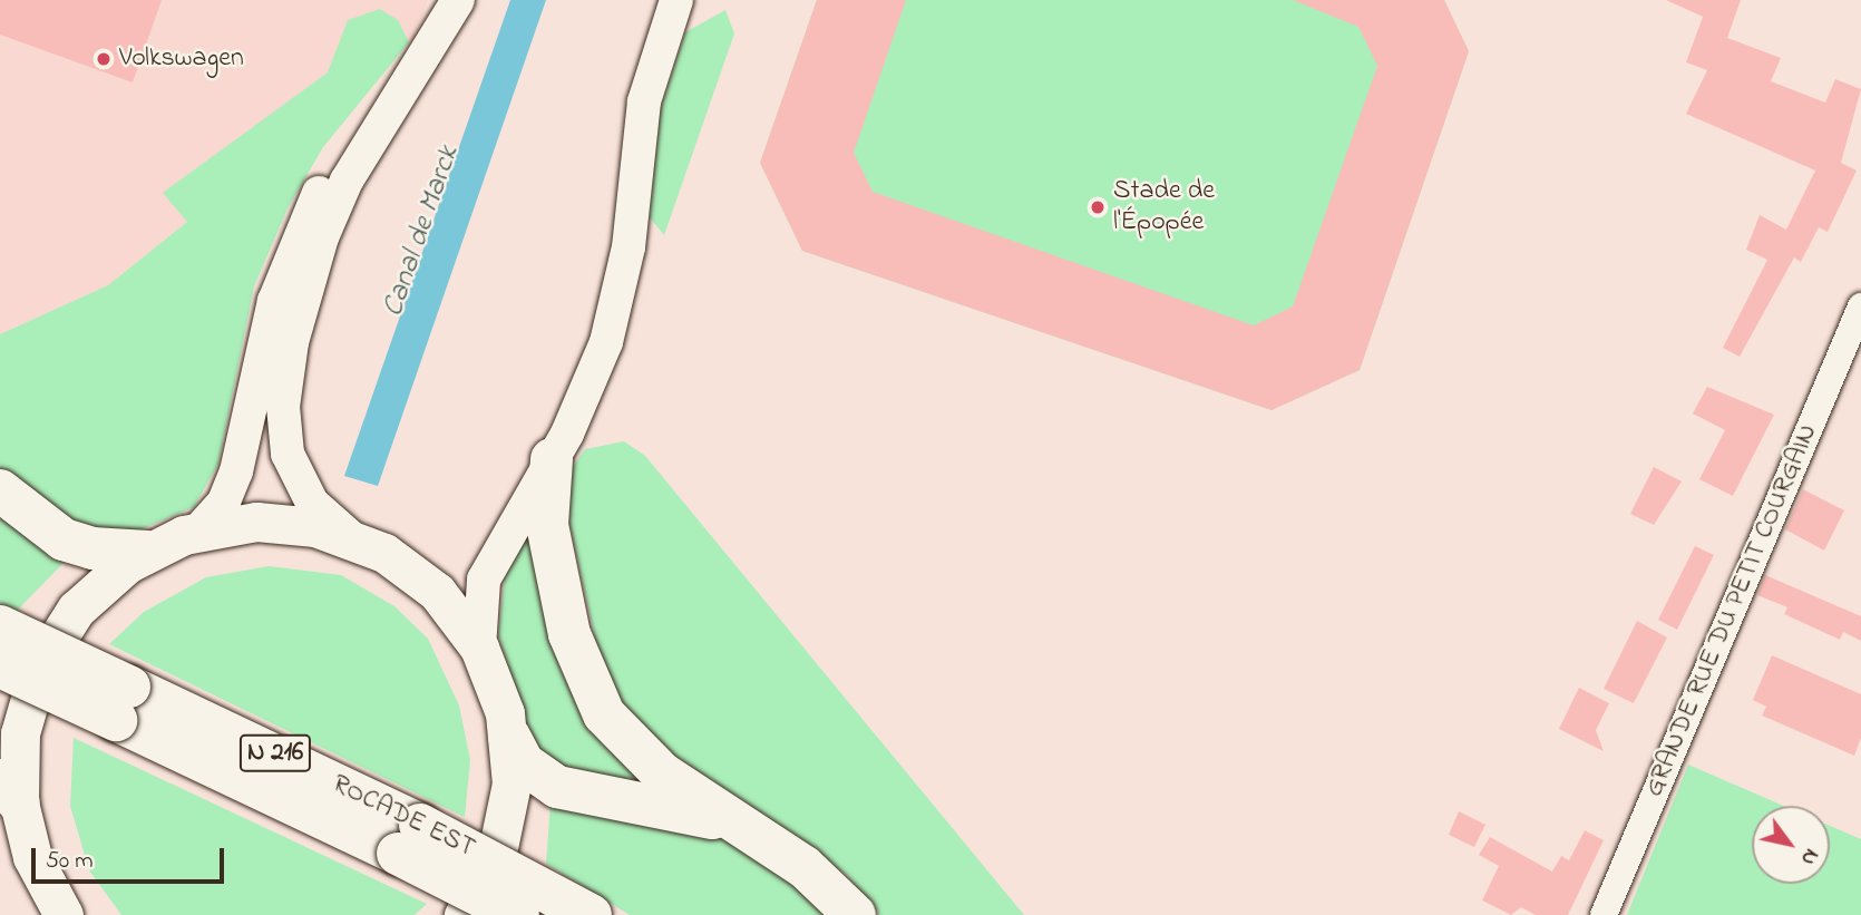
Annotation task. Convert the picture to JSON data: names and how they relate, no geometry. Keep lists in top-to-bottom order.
{
  "streets": {
    "highway": ["N 216", "ROCADE EST"],
    "street": ["GRANDE RUE DU PETIT COURGAIN"]
  },
  "water": ["Canal de Marck"],
  "places": ["Volkswagen", "Stade de l'Épopée"],
  "scale_bar": "50 m",
  "north": "bottom right"
}
